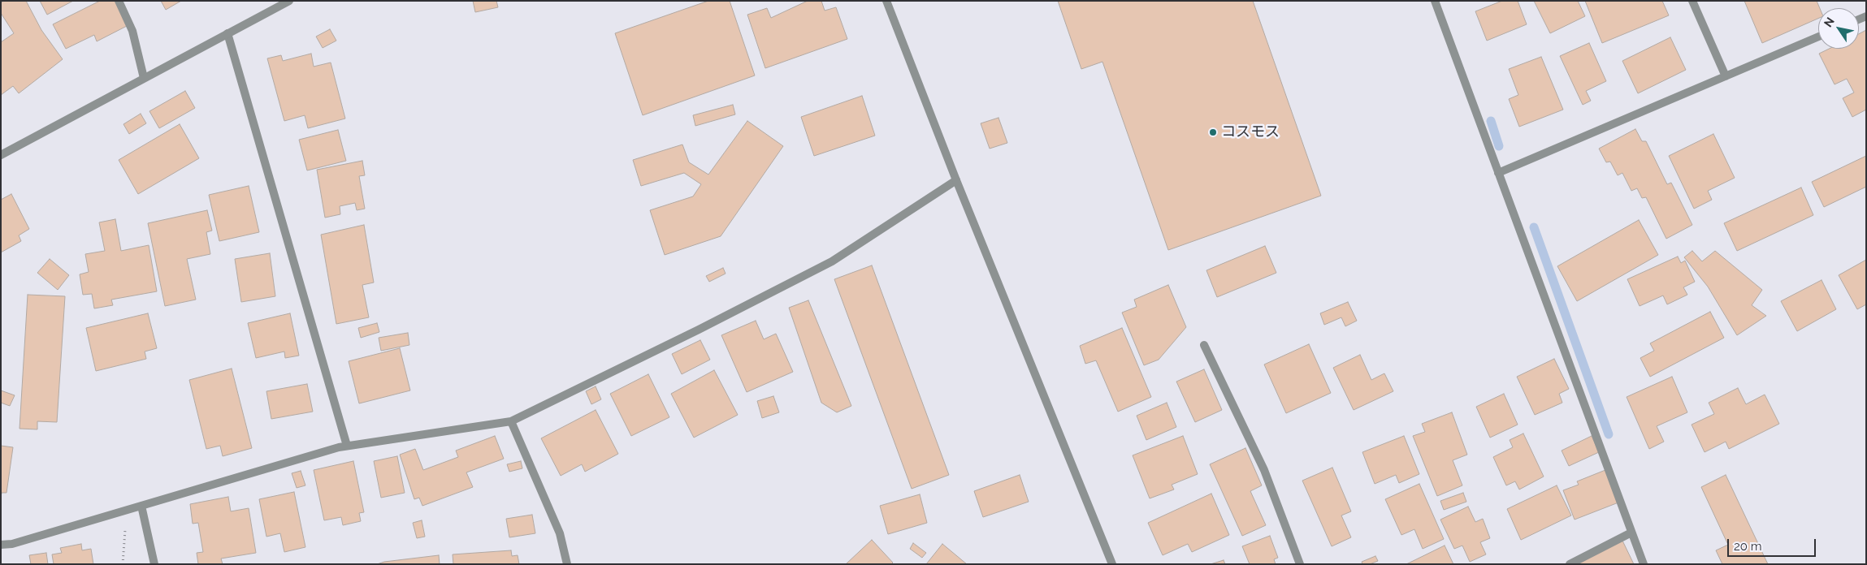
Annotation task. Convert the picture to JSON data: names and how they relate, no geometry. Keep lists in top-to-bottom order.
{
  "places": ["コスモス"],
  "scale_bar": "20 m",
  "north": "top left"
}
